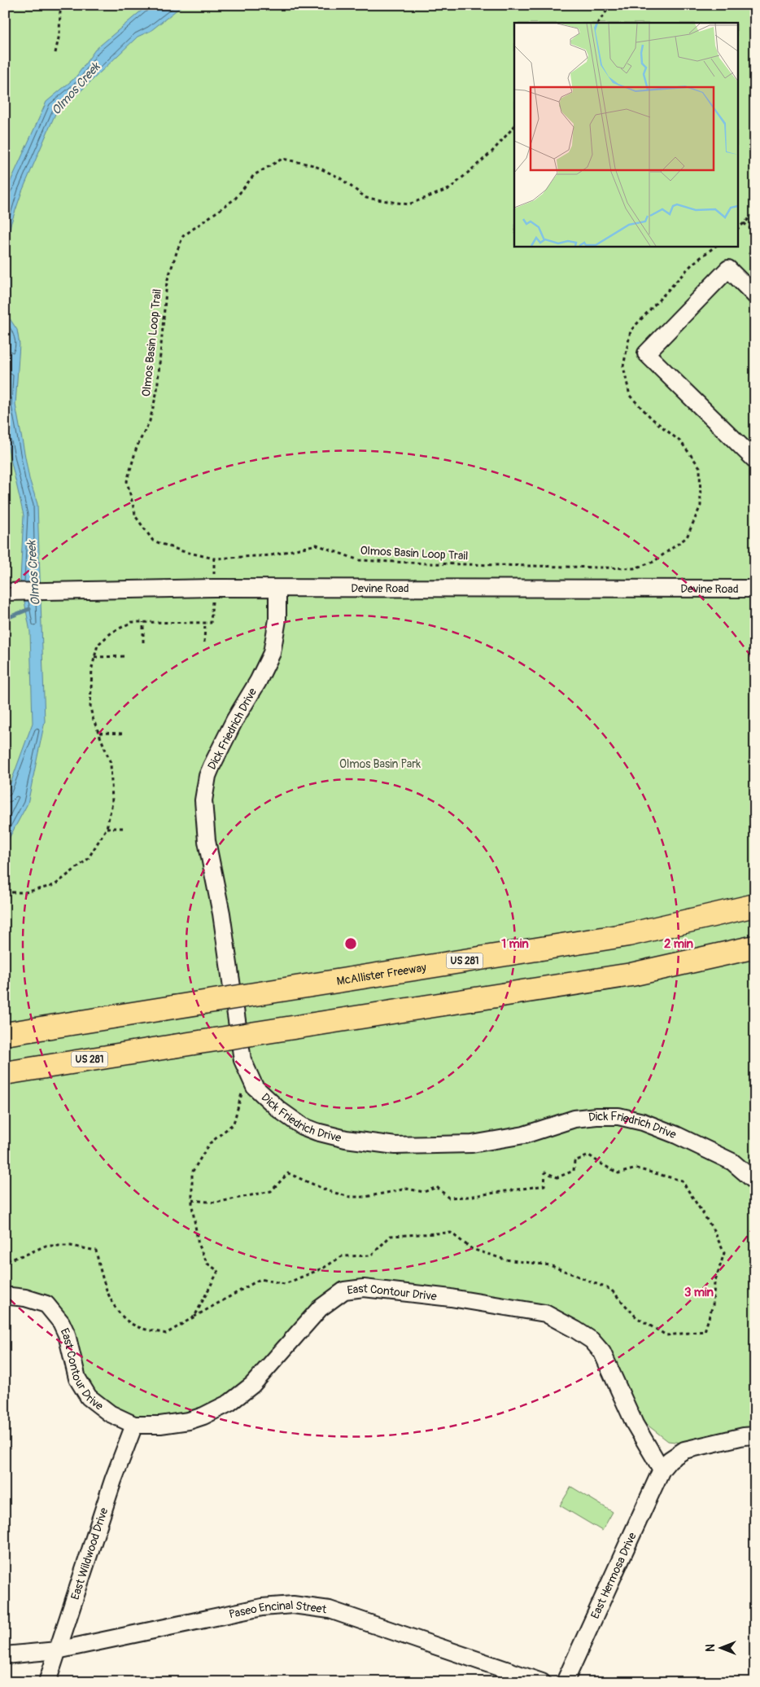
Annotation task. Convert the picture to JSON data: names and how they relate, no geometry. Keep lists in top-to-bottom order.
{
  "streets": {
    "highway": ["US 281", "McAllister Freeway"],
    "street": [
      "Devine Road",
      "Dick Friedrich Drive",
      "East Contour Drive",
      "East Wildwood Drive",
      "East Hermosa Drive",
      "Paseo Encinal Street"
    ],
    "path": ["Olmos Basin Loop Trail"]
  },
  "crossings": [
    ["Devine Road", "Dick Friedrich Drive"],
    ["East Contour Drive", "East Wildwood Drive"],
    ["East Contour Drive", "East Hermosa Drive"],
    ["East Wildwood Drive", "Paseo Encinal Street"]
  ],
  "water": ["Olmos Creek"],
  "parks": ["Olmos Basin Park"],
  "north": "left",
  "rings": ["1 min", "2 min", "3 min"]
}
